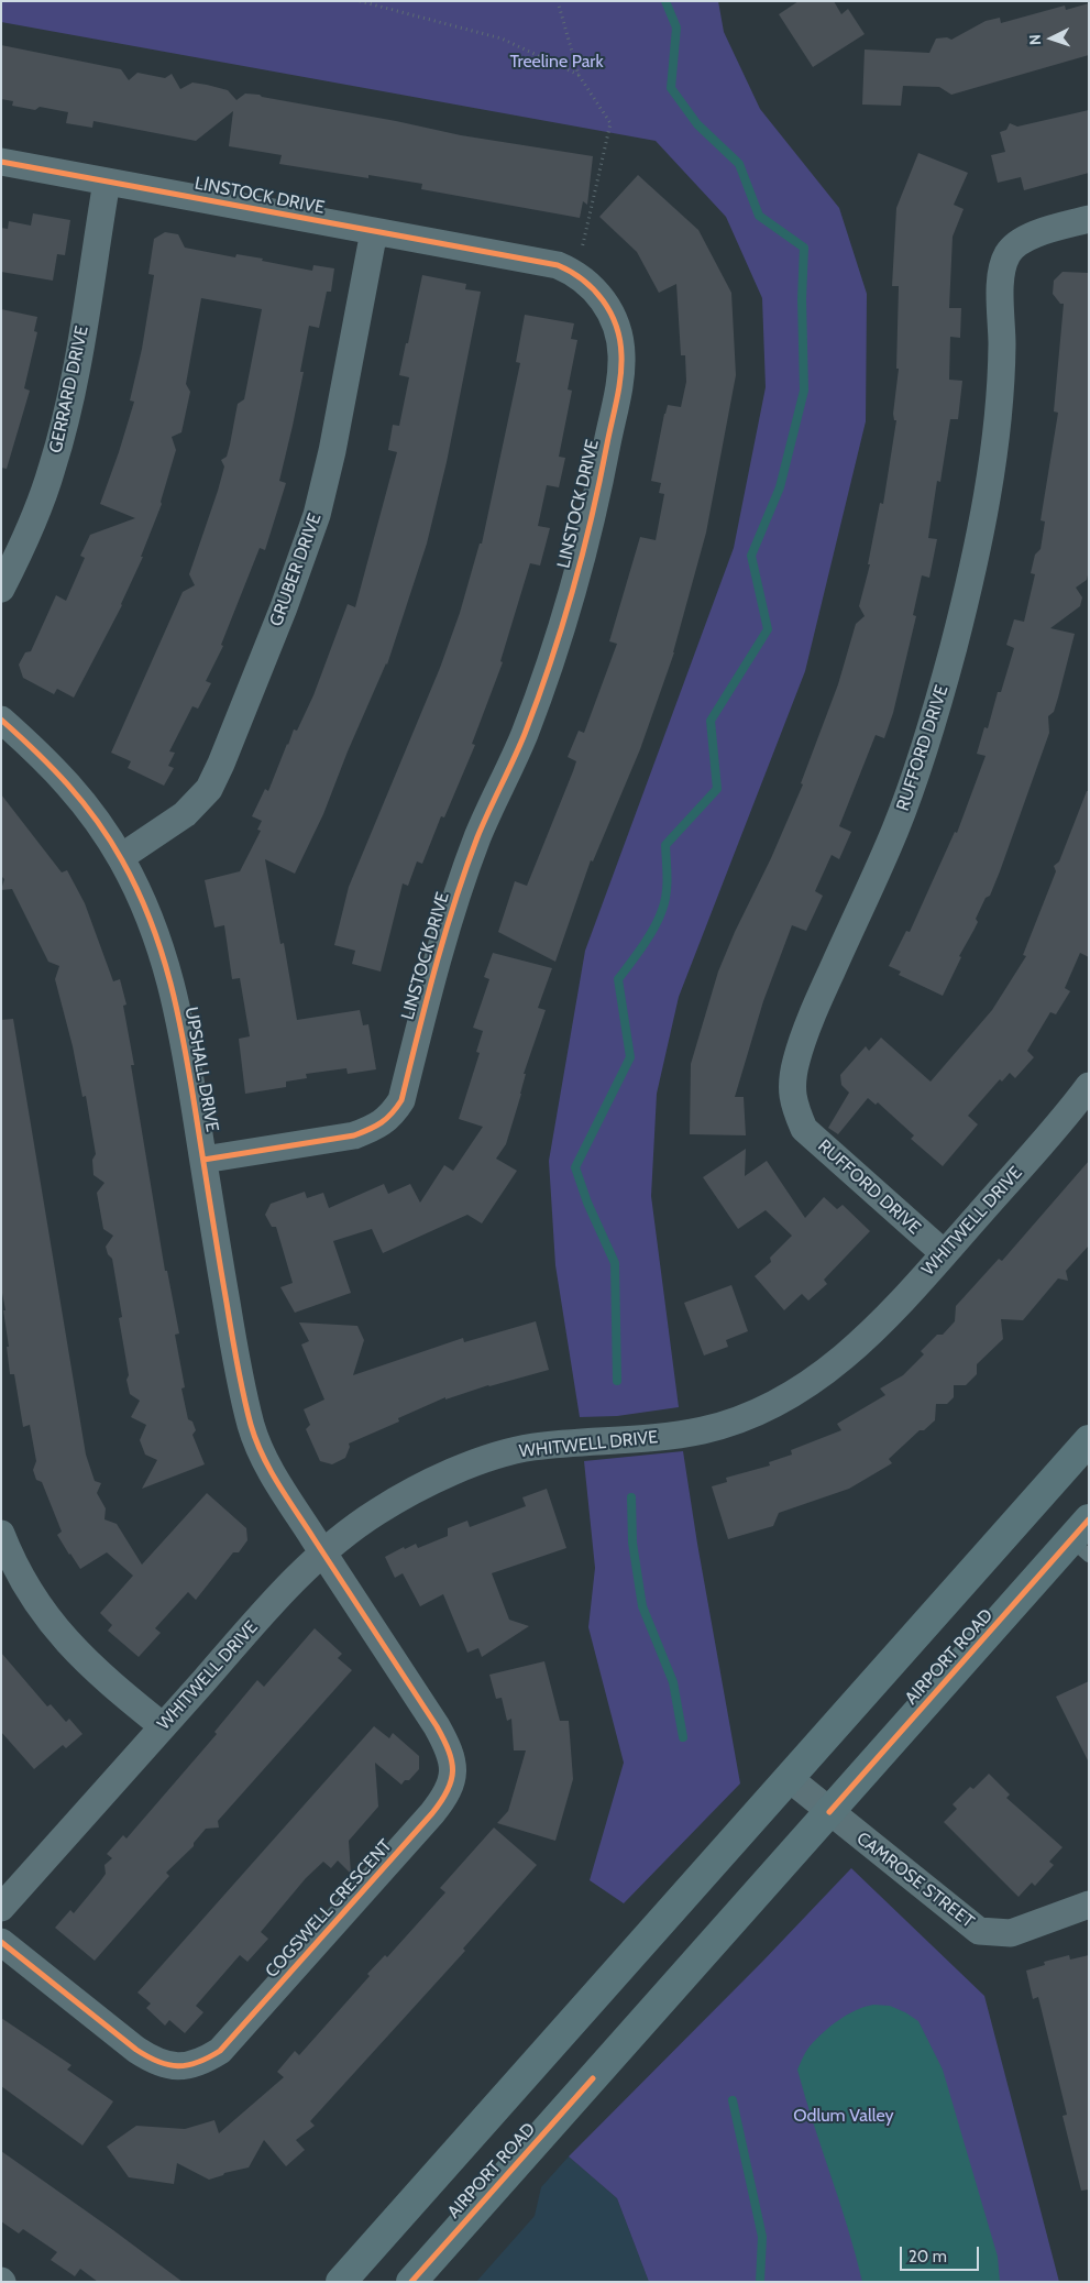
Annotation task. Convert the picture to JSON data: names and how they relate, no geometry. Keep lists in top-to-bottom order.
{
  "streets": {
    "main road": ["AIRPORT ROAD"],
    "street": [
      "LINSTOCK DRIVE",
      "GERRARD DRIVE",
      "GRUBER DRIVE",
      "RUFFORD DRIVE",
      "UPSHALL DRIVE",
      "WHITWELL DRIVE",
      "CAMROSE STREET",
      "COGSWELL CRESCENT"
    ]
  },
  "crossings": [
    ["LINSTOCK DRIVE", "GERRARD DRIVE"],
    ["LINSTOCK DRIVE", "GRUBER DRIVE"],
    ["LINSTOCK DRIVE", "UPSHALL DRIVE"],
    ["GRUBER DRIVE", "UPSHALL DRIVE"],
    ["RUFFORD DRIVE", "WHITWELL DRIVE"],
    ["UPSHALL DRIVE", "WHITWELL DRIVE"],
    ["UPSHALL DRIVE", "COGSWELL CRESCENT"],
    ["WHITWELL DRIVE", "COGSWELL CRESCENT"],
    ["AIRPORT ROAD", "CAMROSE STREET"]
  ],
  "parks": ["Treeline Park", "Odlum Valley"],
  "scale_bar": "20 m",
  "north": "left"
}
